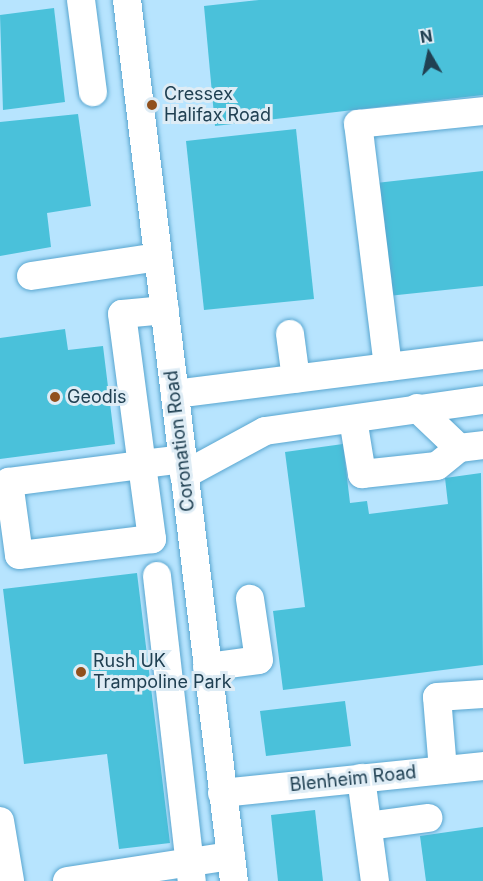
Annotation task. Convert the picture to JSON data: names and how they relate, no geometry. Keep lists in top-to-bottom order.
{
  "streets": {
    "street": ["Coronation Road", "Blenheim Road"]
  },
  "crossings": [
    ["Coronation Road", "Blenheim Road"]
  ],
  "places": ["Cressex Halifax Road", "Geodis", "Rush UK Trampoline Park"],
  "north": "top"
}
